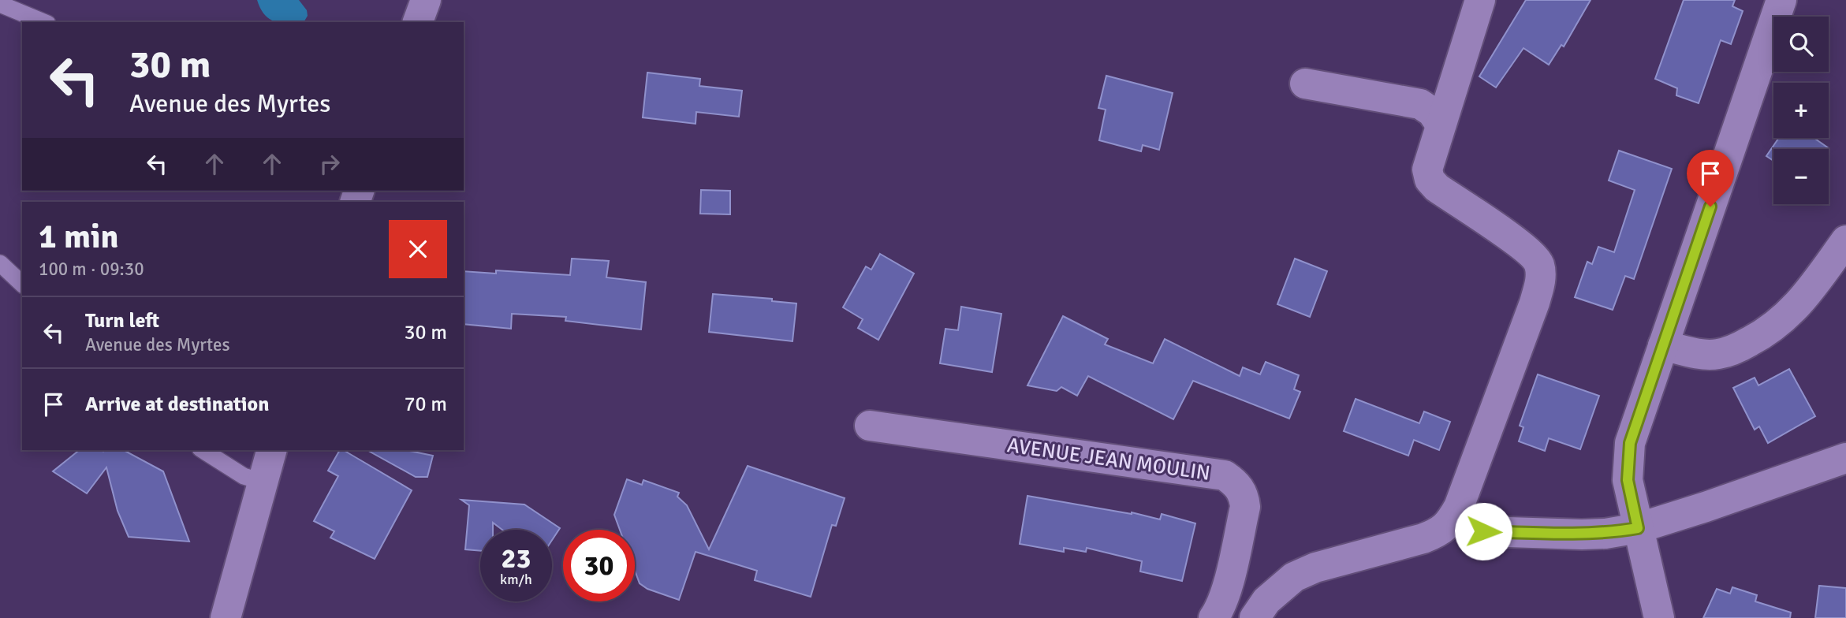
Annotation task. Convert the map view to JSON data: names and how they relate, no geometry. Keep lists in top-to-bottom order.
{
  "streets": {
    "street": ["AVENUE JEAN MOULIN"]
  },
  "page": {
    "map_buttons": ["+", "−"],
    "turn": ["30 m", "Avenue des Myrtes"],
    "heading": ["1 min", "100 m · 09:30"],
    "list": [
      {
        "name": "Turn left",
        "note": "Avenue des Myrtes",
        "value": "30 m"
      },
      {
        "name": "Arrive at destination",
        "value": "70 m"
      }
    ],
    "speed": "23 km/h",
    "limit": "30"
  }
}
